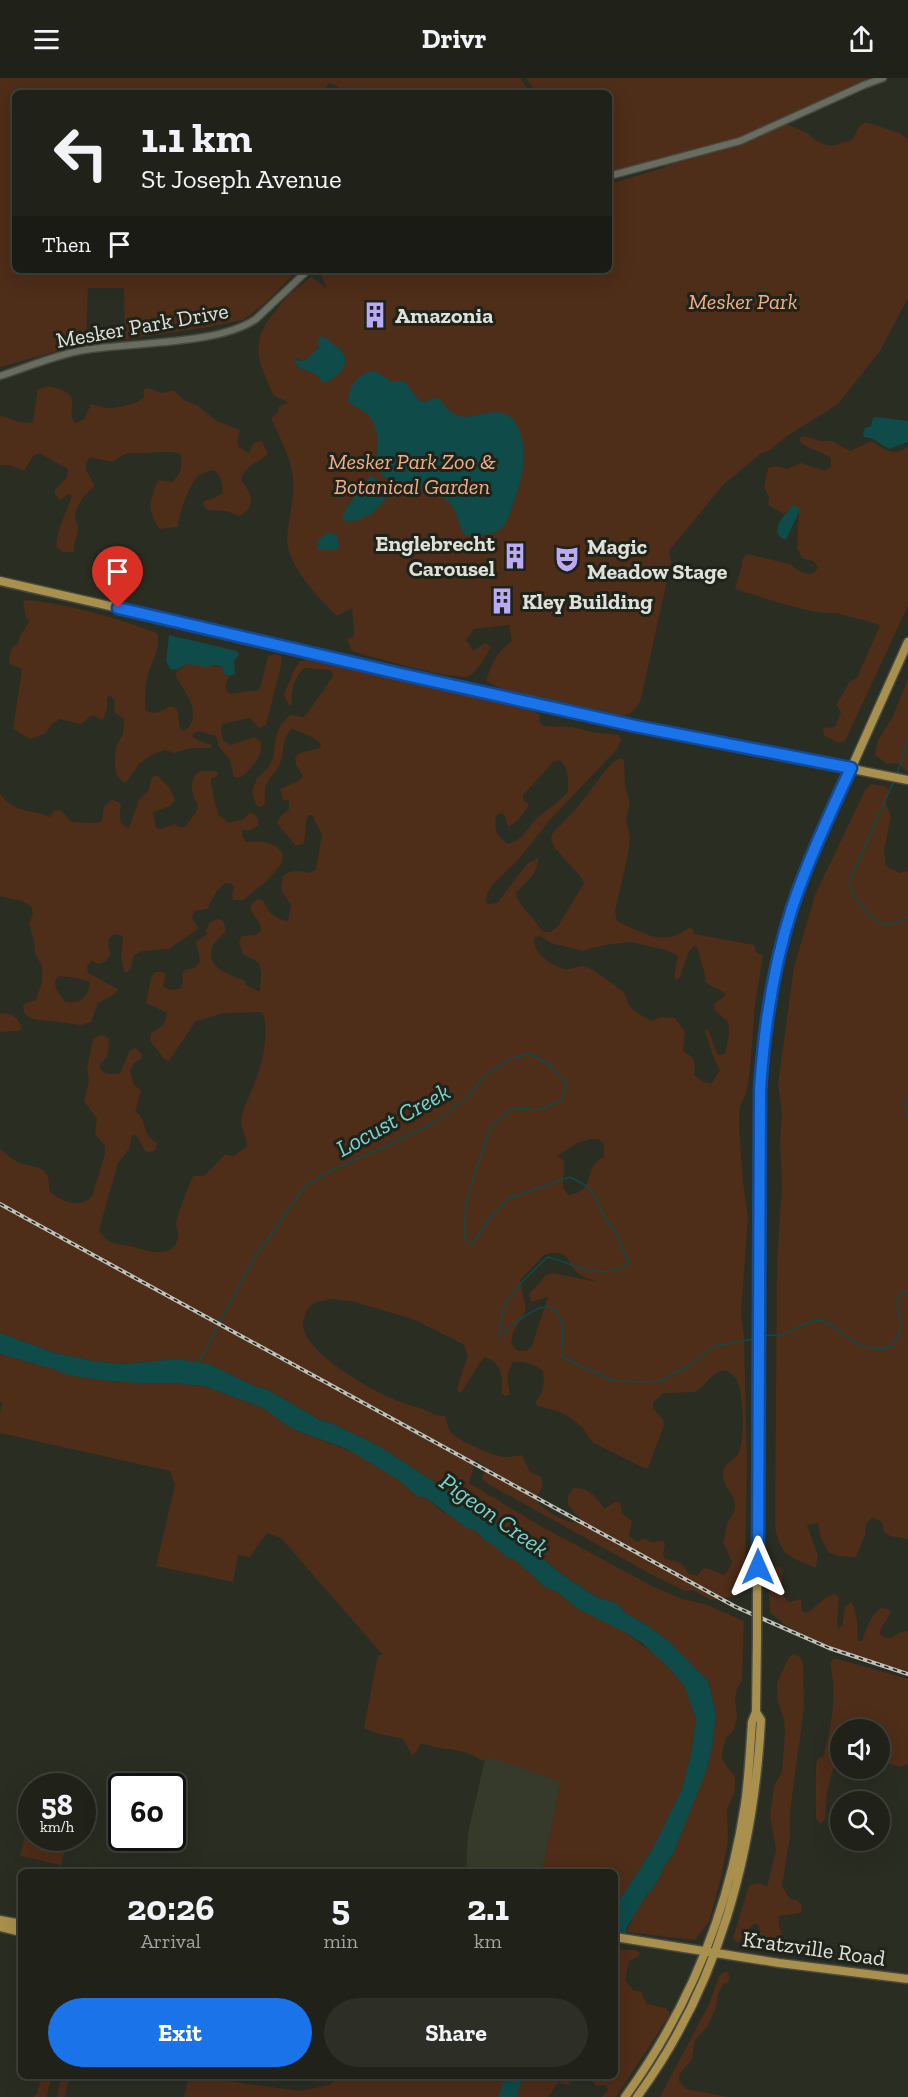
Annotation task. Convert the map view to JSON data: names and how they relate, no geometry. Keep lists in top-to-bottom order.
{
  "streets": {
    "main road": ["Kratzville Road"],
    "street": ["Mesker Park Drive"]
  },
  "water": ["Locust Creek", "Pigeon Creek"],
  "parks": ["Mesker Park", "Mesker Park Zoo & Botanical Garden"],
  "places": {
    "building": ["Amazonia", "Englebrecht Carousel", "Kley Building"],
    "theatre": ["Magic Meadow Stage"]
  },
  "page": {
    "header": "Drivr",
    "turn": ["1.1 km", "St Joseph Avenue"],
    "then": "Then",
    "speed": "58 km/h",
    "limit": "60",
    "eta": [
      "20:26",
      "Arrival",
      "5",
      "min",
      "2.1",
      "km"
    ],
    "buttons": ["Exit", "Share"]
  }
}
